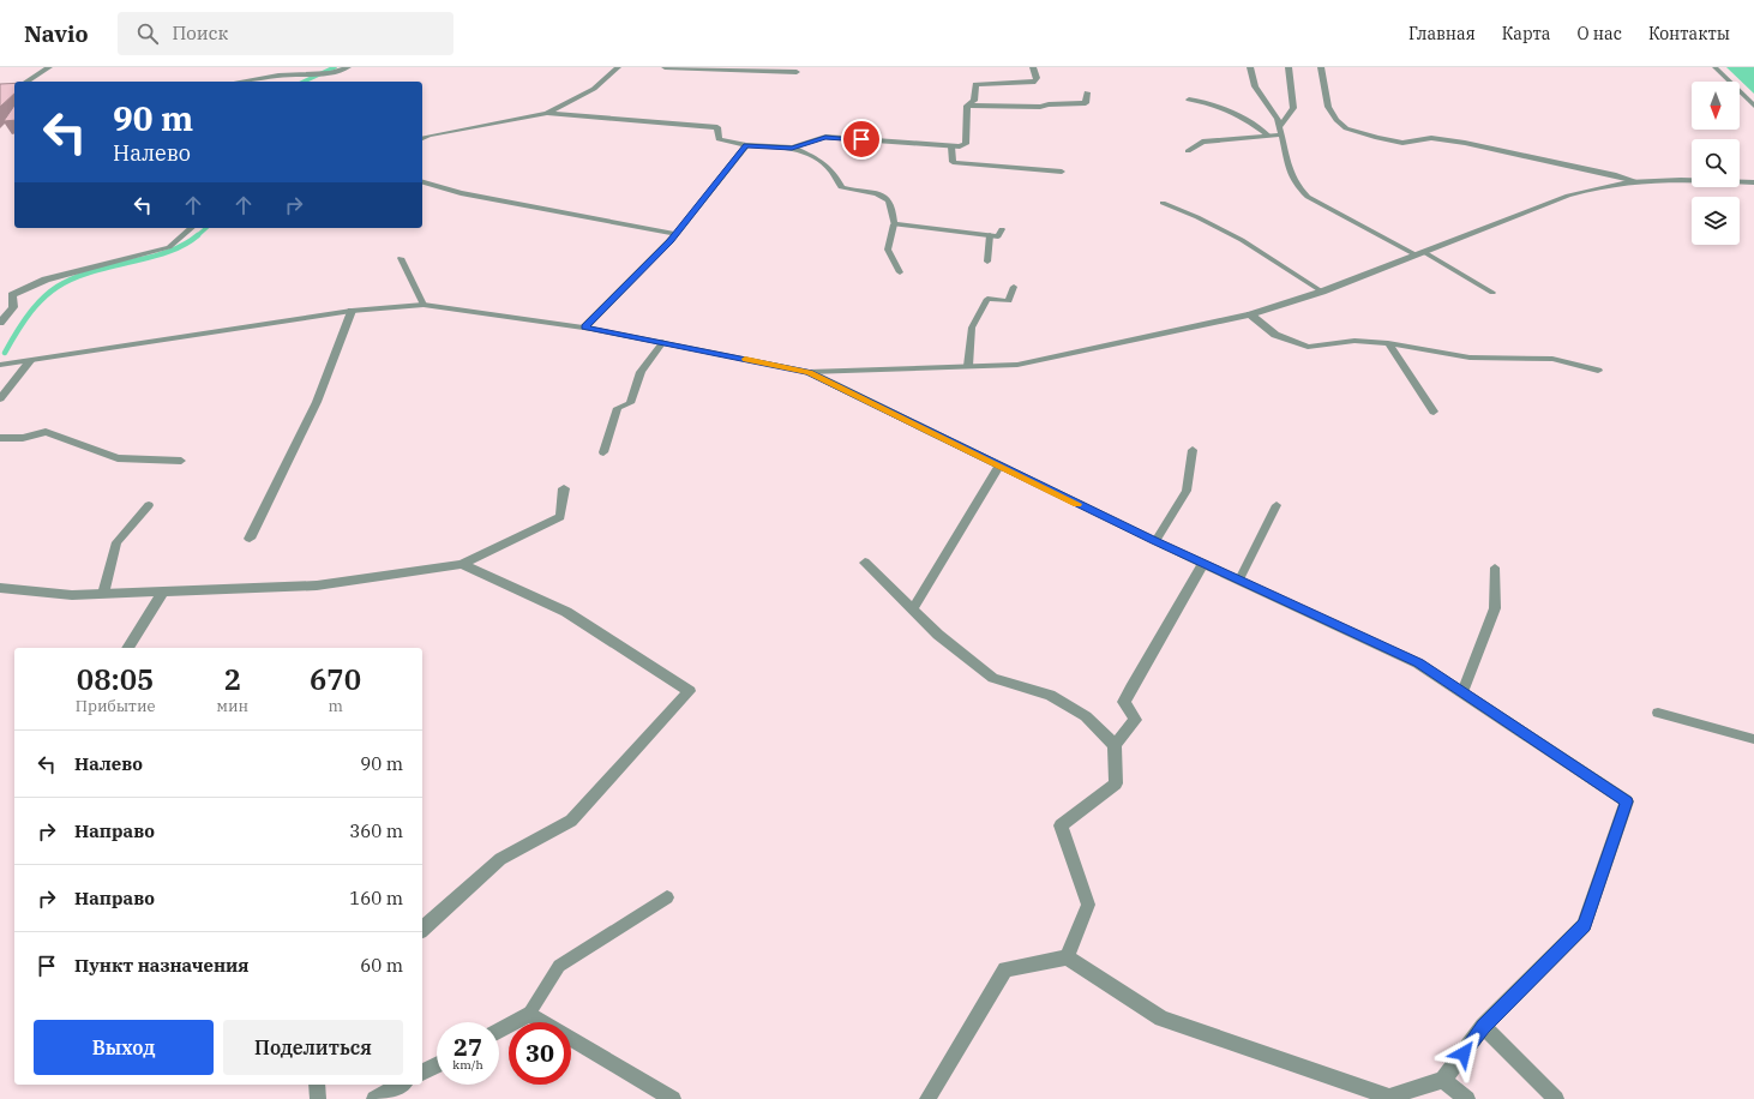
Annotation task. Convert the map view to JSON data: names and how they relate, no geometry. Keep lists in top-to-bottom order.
{
  "north": "bottom",
  "page": {
    "header": "Navio",
    "search": "Поиск",
    "nav": [
      "Главная",
      "Карта",
      "О нас",
      "Контакты"
    ],
    "turn": ["90 m", "Налево"],
    "eta": [
      "08:05",
      "Прибытие",
      "2",
      "мин",
      "670",
      "m"
    ],
    "list": [
      {
        "name": "Налево",
        "value": "90 m"
      },
      {
        "name": "Направо",
        "value": "360 m"
      },
      {
        "name": "Направо",
        "value": "160 m"
      },
      {
        "name": "Пункт назначения",
        "value": "60 m"
      }
    ],
    "buttons": ["Выход", "Поделиться"],
    "speed": "27 km/h",
    "limit": "30"
  }
}
